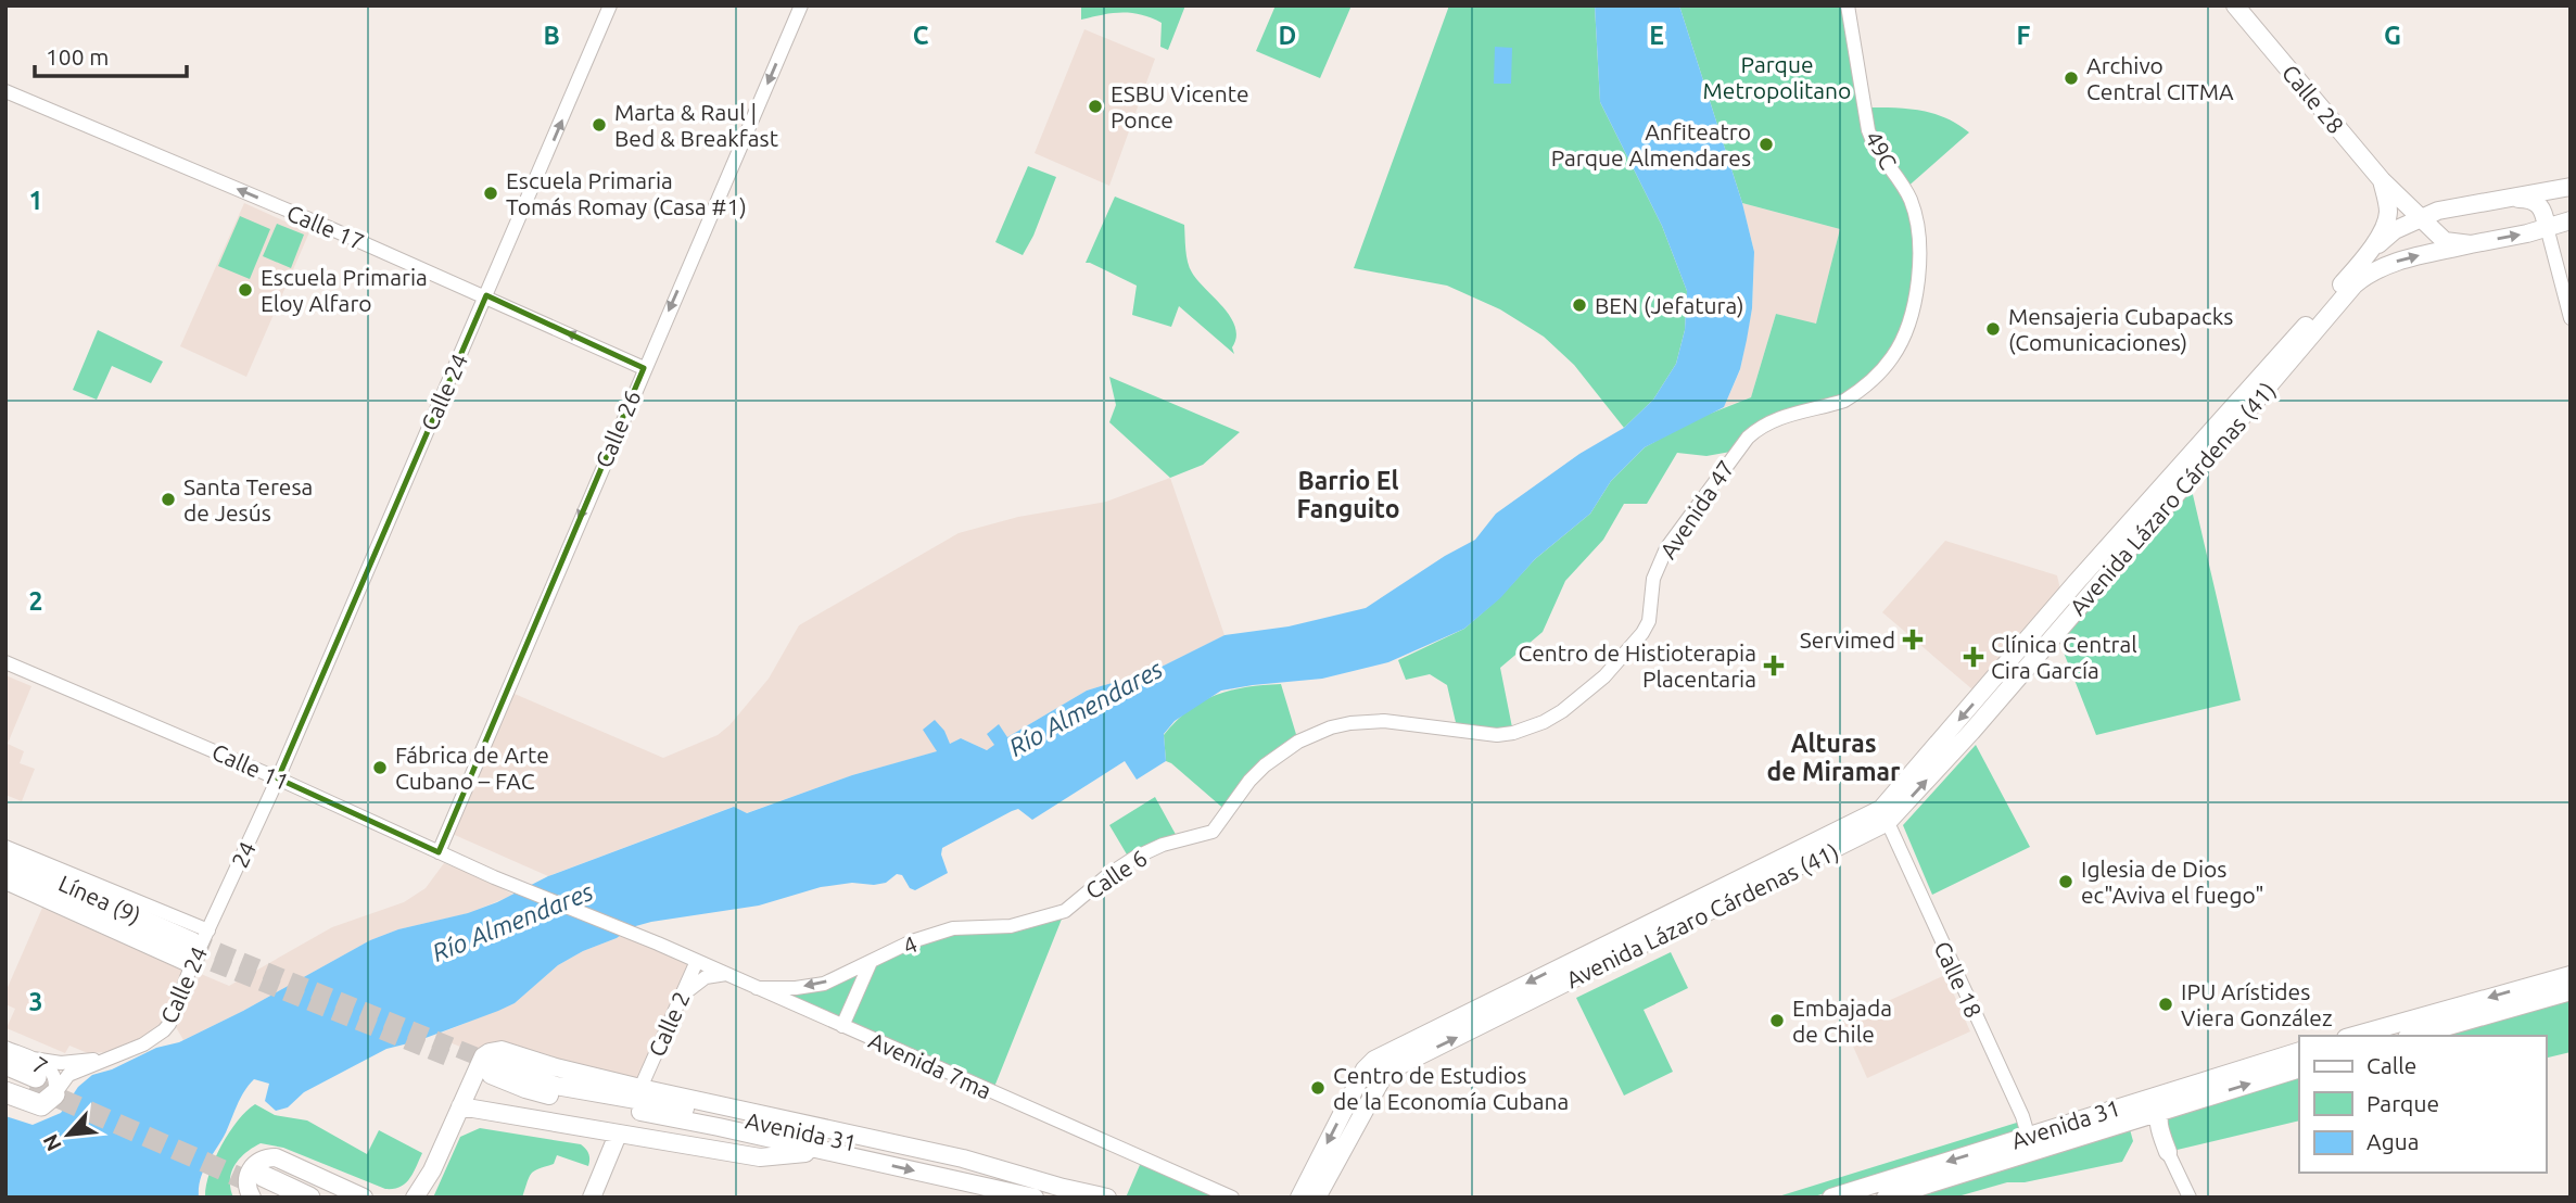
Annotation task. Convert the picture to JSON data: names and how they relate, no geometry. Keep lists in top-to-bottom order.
{
  "streets": {
    "main road": [
      "Calle 28",
      "Avenida Lázaro Cárdenas (41)",
      "Línea (9)",
      "Avenida 31"
    ],
    "street": [
      "49C",
      "Calle 17",
      "Calle 24",
      "Calle 26",
      "Avenida 47",
      "Calle 11",
      "24",
      "Calle 6",
      "4",
      "Calle 18",
      "Calle 2",
      "7",
      "Avenida 7ma"
    ]
  },
  "crossings": [
    ["Calle 28", "Avenida Lázaro Cárdenas (41)"],
    ["49C", "Avenida 47"],
    ["Calle 17", "Calle 24"],
    ["Calle 17", "Calle 26"],
    ["Calle 24", "Calle 11"],
    ["Calle 24", "24"],
    ["Calle 24", "Línea (9)"],
    ["Calle 24", "7"],
    ["Calle 26", "Calle 11"],
    ["Avenida Lázaro Cárdenas (41)", "Calle 18"],
    ["Avenida 47", "Calle 6"],
    ["Calle 11", "24"],
    ["Calle 11", "Avenida 7ma"],
    ["Calle 6", "4"],
    ["4", "Avenida 7ma"],
    ["Calle 18", "Avenida 31"],
    ["Calle 2", "Avenida 7ma"]
  ],
  "one_way": ["Calle 17", "Calle 26", "4"],
  "districts": ["Barrio El Fanguito", "Alturas de Miramar"],
  "water": ["Río Almendares"],
  "parks": ["Parque Metropolitano"],
  "places": {
    "other": [
      "Archivo Central CITMA",
      "ESBU Vicente Ponce",
      "Marta & Raul | Bed & Breakfast",
      "Anfiteatro Parque Almendares",
      "Escuela Primaria Tomás Romay (Casa #1)",
      "Escuela Primaria Eloy Alfaro",
      "BEN (Jefatura)",
      "Mensajeria Cubapacks (Comunicaciones)",
      "Santa Teresa de Jesús",
      "Fábrica de Arte Cubano – FAC",
      "Iglesia de Dios ec\"Aviva el fuego\"",
      "IPU Arístides Viera González",
      "Embajada de Chile",
      "Centro de Estudios de la Economía Cubana"
    ],
    "health": ["Servimed", "Clínica Central Cira García", "Centro de Histioterapia Placentaria"]
  },
  "legend": ["Calle", "Parque", "Agua"],
  "scale_bar": "100 m",
  "north": "bottom left",
  "grid": {
    "columns": [
      "B",
      "C",
      "D",
      "E",
      "F",
      "G"
    ],
    "rows": ["1", "2", "3"]
  }
}
